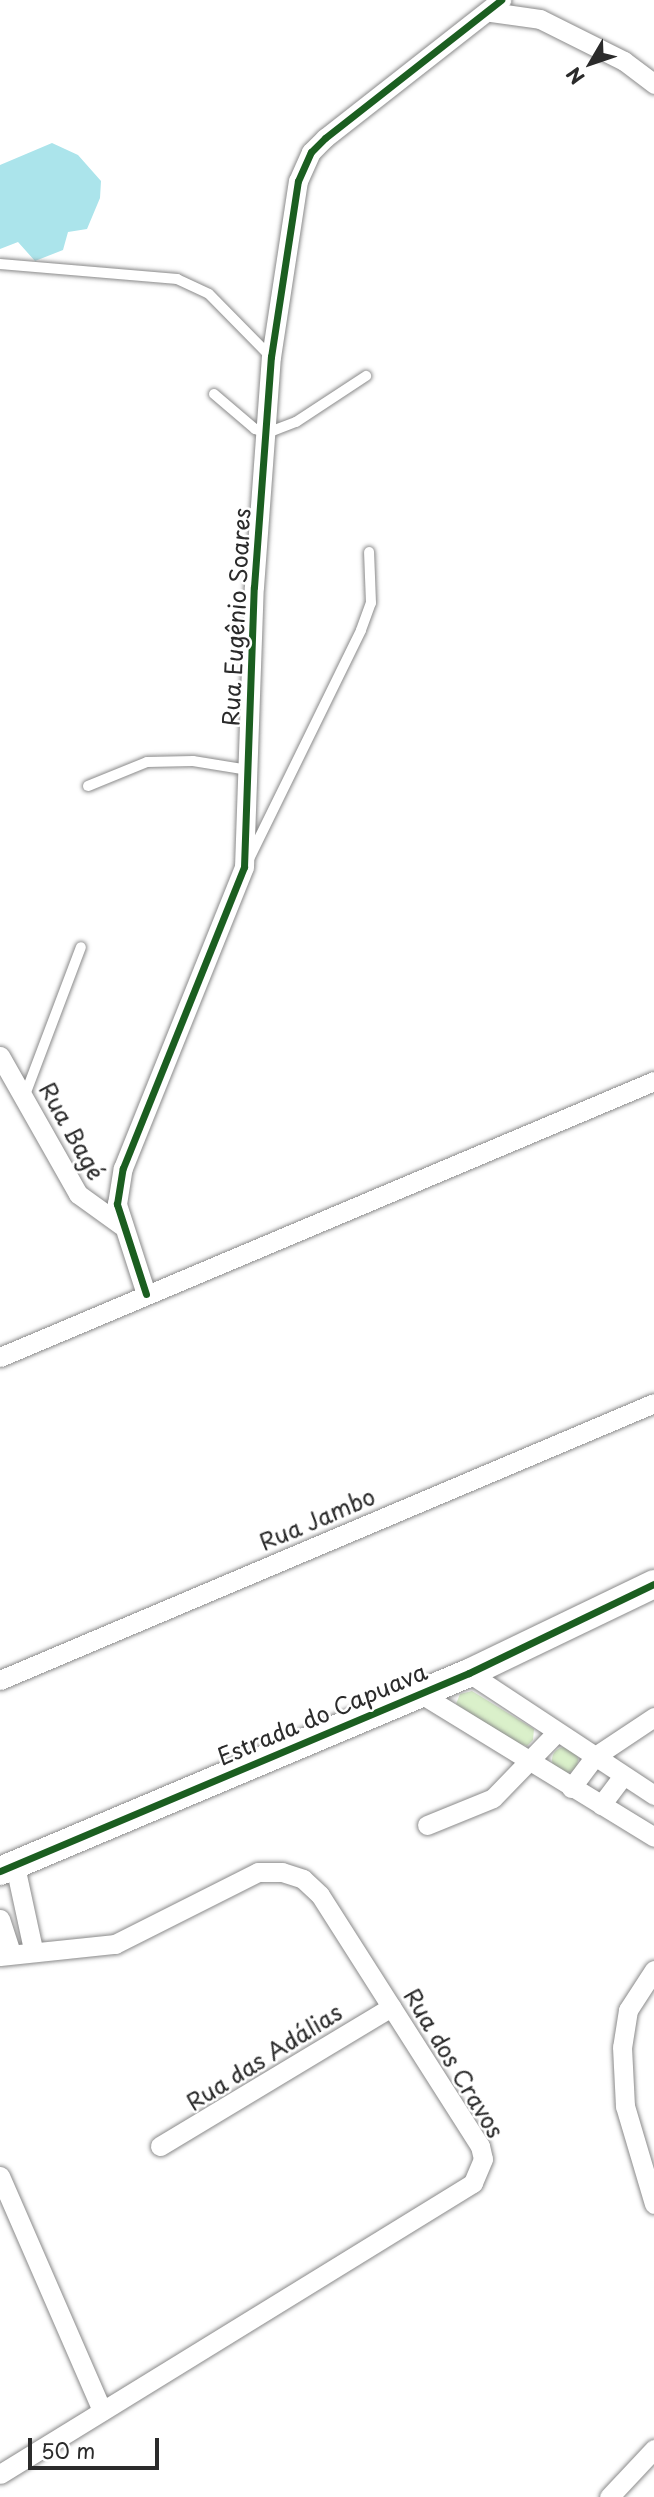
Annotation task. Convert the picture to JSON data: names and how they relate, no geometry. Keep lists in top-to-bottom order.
{
  "streets": {
    "main road": ["Estrada do Capuava"],
    "street": [
      "Rua Eugênio Soares",
      "Rua Bagé",
      "Rua Jambo",
      "Rua das Adálias",
      "Rua dos Cravos"
    ]
  },
  "crossings": [
    ["Rua Eugênio Soares", "Rua Bagé"],
    ["Rua das Adálias", "Rua dos Cravos"]
  ],
  "scale_bar": "50 m",
  "north": "bottom left"
}
